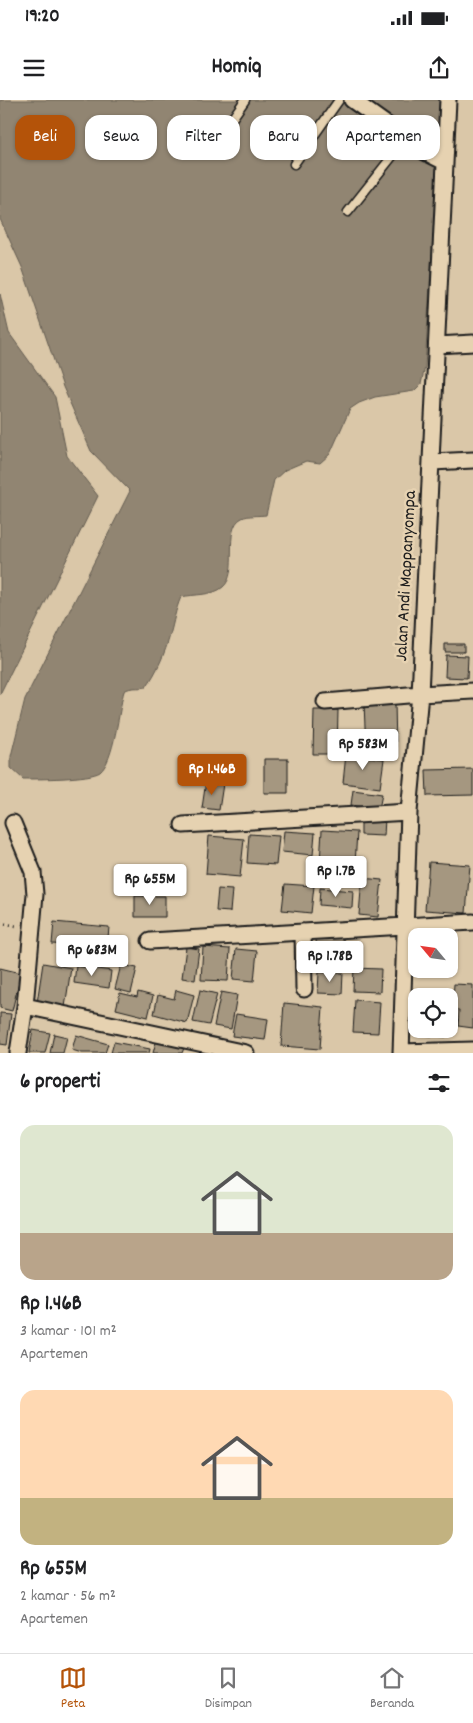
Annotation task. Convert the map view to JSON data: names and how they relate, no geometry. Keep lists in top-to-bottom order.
{
  "streets": {
    "street": ["Jalan Andi Mappanyompa"]
  },
  "north": "top left",
  "page": {
    "status": "19:20",
    "header": "Homiq",
    "chip": [
      "Beli",
      "Sewa",
      "Filter",
      "Baru",
      "Apartemen"
    ],
    "price": [
      "Rp 583M",
      "Rp 1.46B",
      "Rp 1.7B",
      "Rp 655M",
      "Rp 683M",
      "Rp 1.78B"
    ],
    "heading": "6 properti",
    "list": [
      {
        "name": "Rp 1.46B",
        "note": "3 kamar · 101 m² · Apartemen"
      },
      {
        "name": "Rp 655M",
        "note": "2 kamar · 56 m² · Apartemen"
      }
    ],
    "tabs": ["Peta", "Disimpan", "Beranda"]
  }
}
